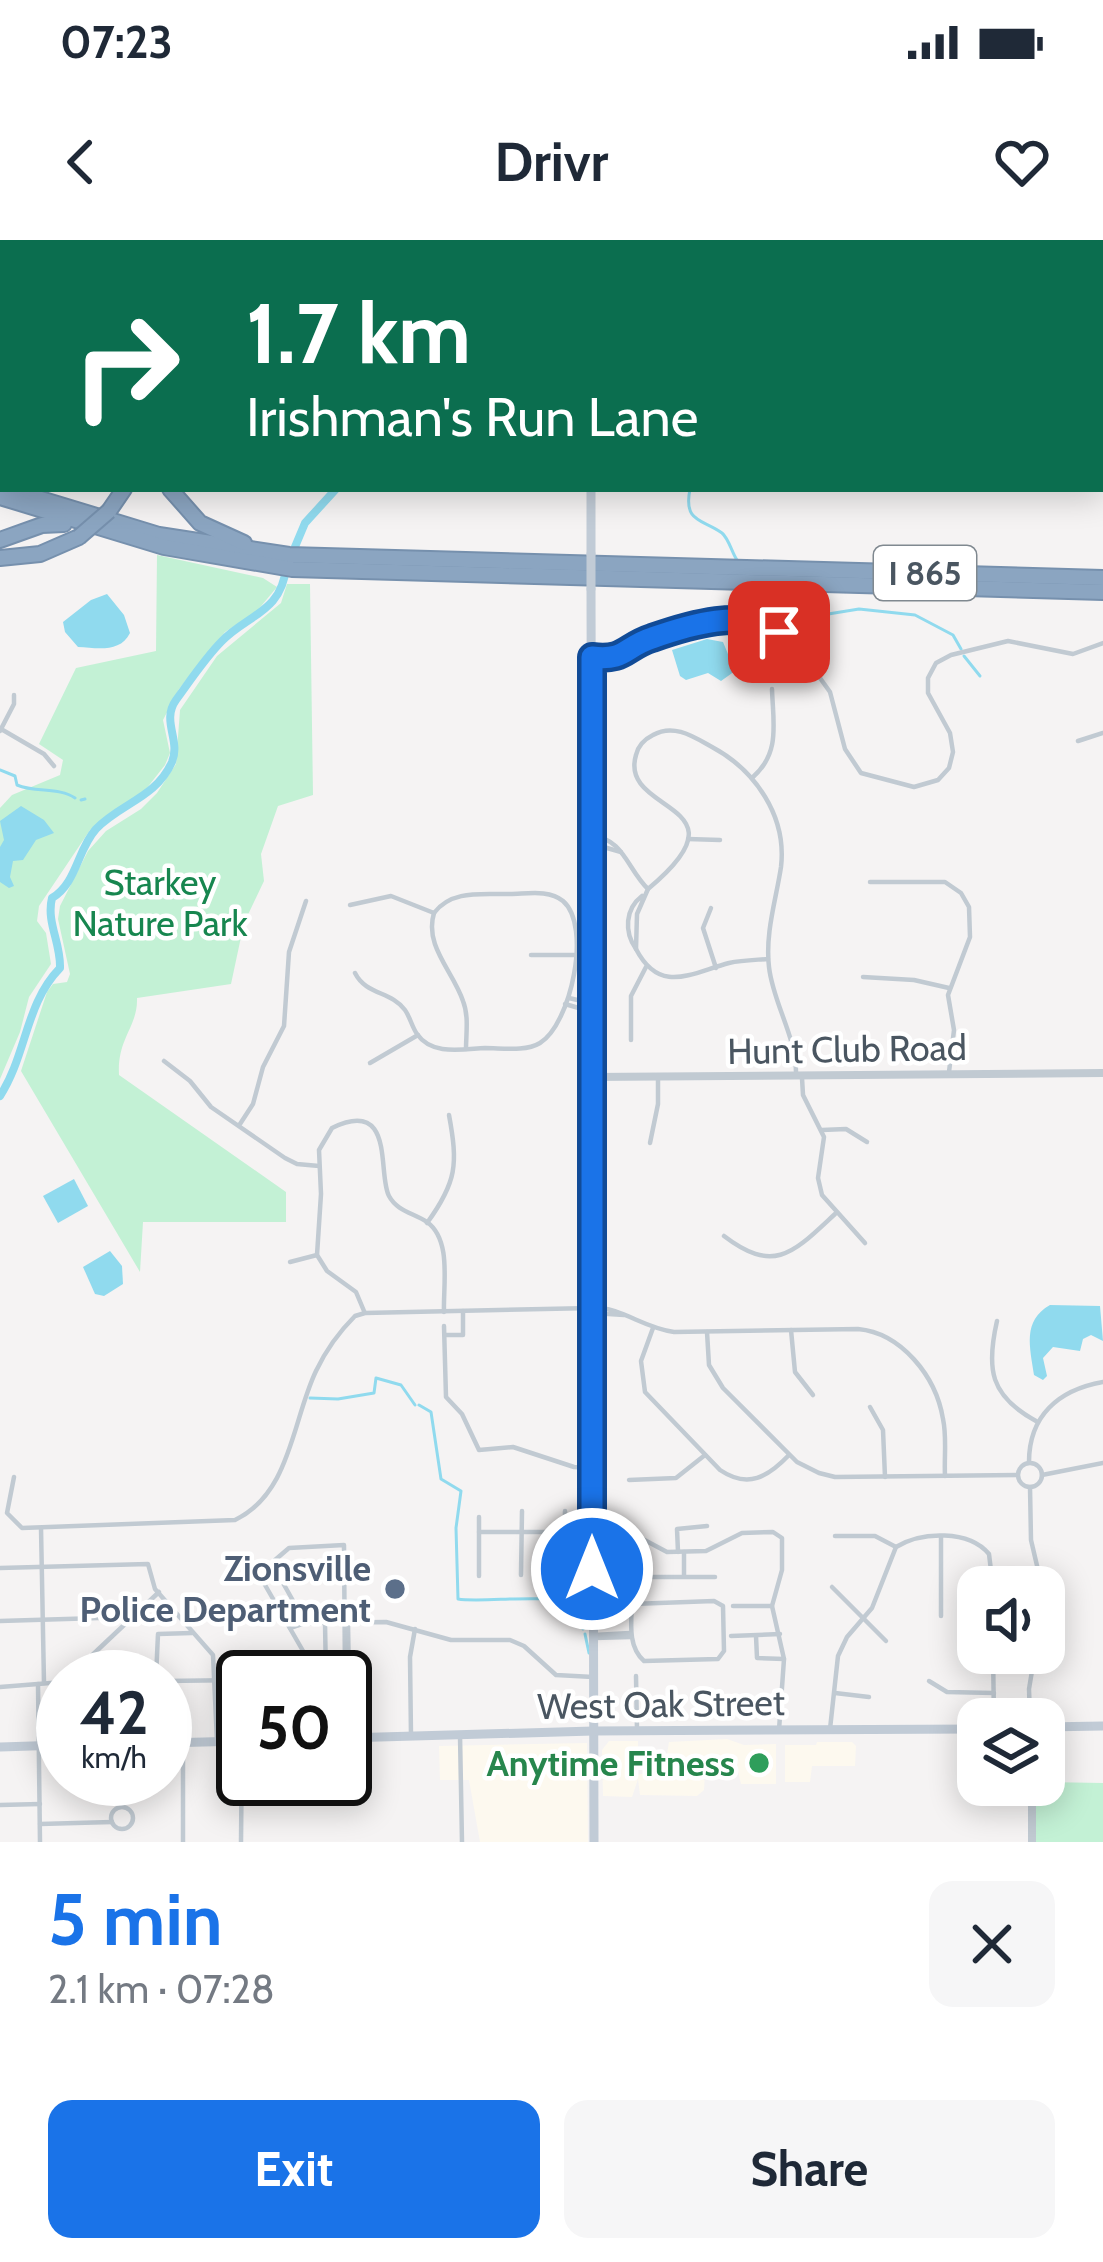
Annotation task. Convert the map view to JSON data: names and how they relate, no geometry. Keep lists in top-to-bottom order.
{
  "streets": {
    "highway": ["I 865"],
    "main road": ["West Oak Street"],
    "street": ["Hunt Club Road"]
  },
  "parks": ["Starkey Nature Park"],
  "places": ["Zionsville Police Department", "Anytime Fitness"],
  "page": {
    "status": "07:23",
    "header": "Drivr",
    "turn": ["1.7 km", "Irishman's Run Lane"],
    "speed": "42 km/h",
    "limit": "50",
    "heading": ["5 min", "2.1 km · 07:28"],
    "buttons": ["Exit", "Share"]
  }
}
